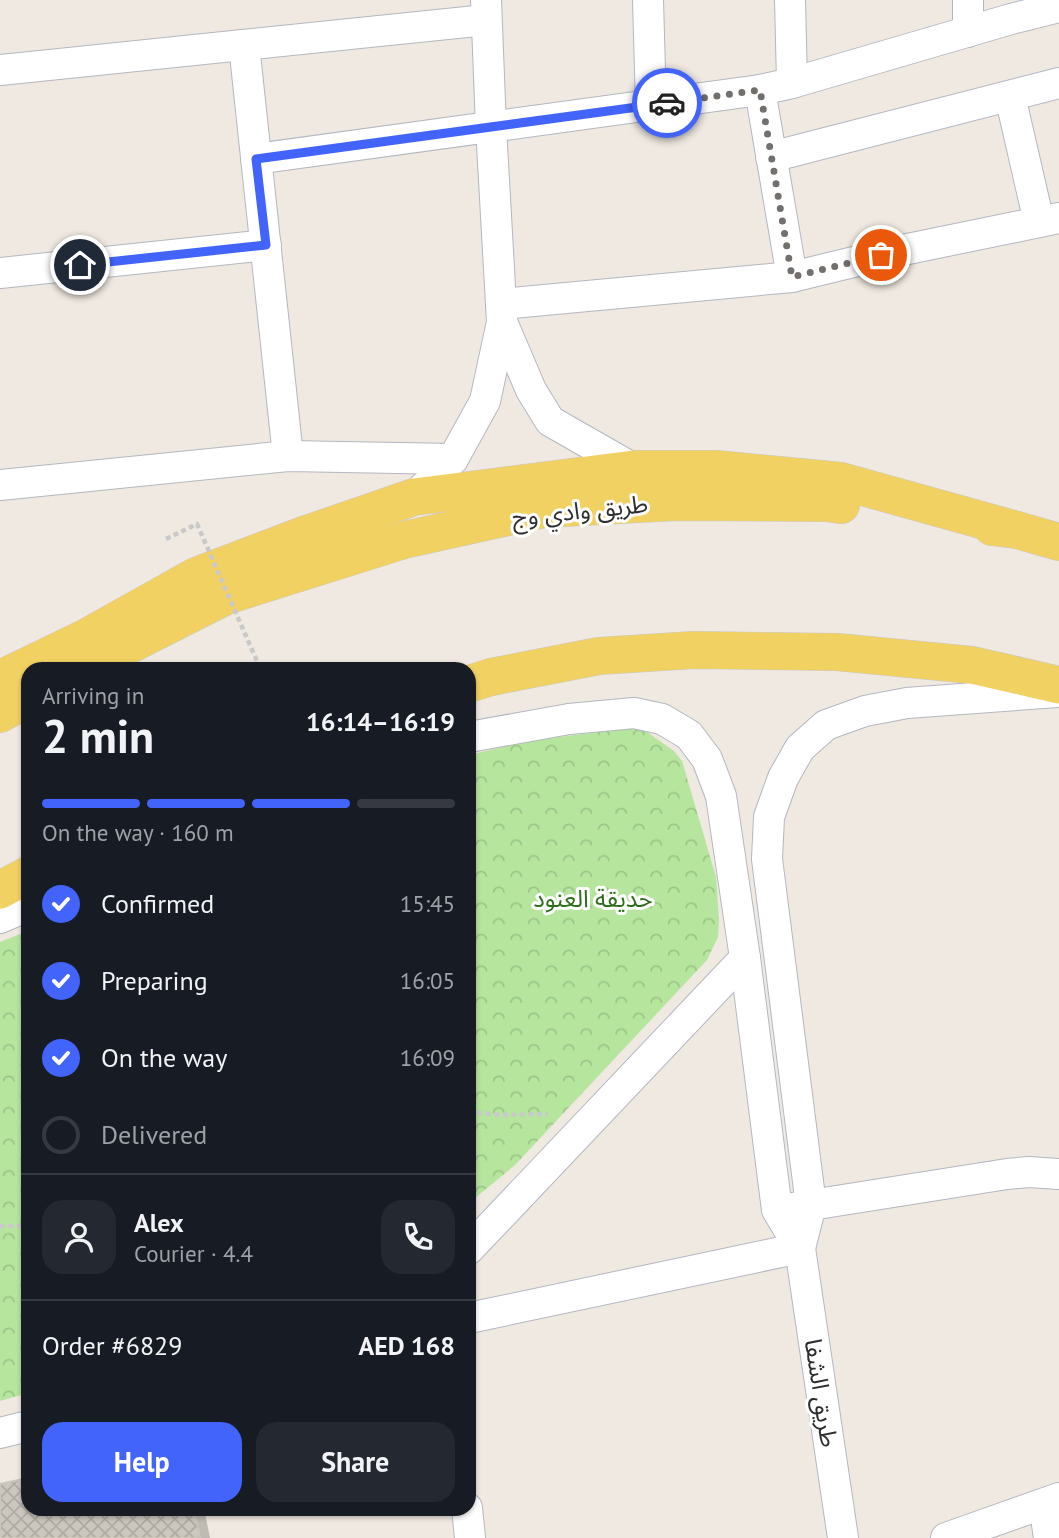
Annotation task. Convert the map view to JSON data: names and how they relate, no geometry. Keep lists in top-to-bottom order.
{
  "streets": {
    "main road": ["طريق وادي وج"],
    "street": ["طريق الشفا"]
  },
  "parks": ["حديقة العنود"],
  "page": {
    "heading": ["2 min", "Arriving in", "16:14–16:19"],
    "panel": [
      "Alex",
      "Courier · 4.4",
      "Order #6829",
      "AED 168"
    ],
    "bar": "On the way · 160 m",
    "list": [
      ["Confirmed", "15:45"],
      ["Preparing", "16:05"],
      ["On the way", "16:09"],
      "Delivered"
    ],
    "buttons": ["Help", "Share"]
  }
}
